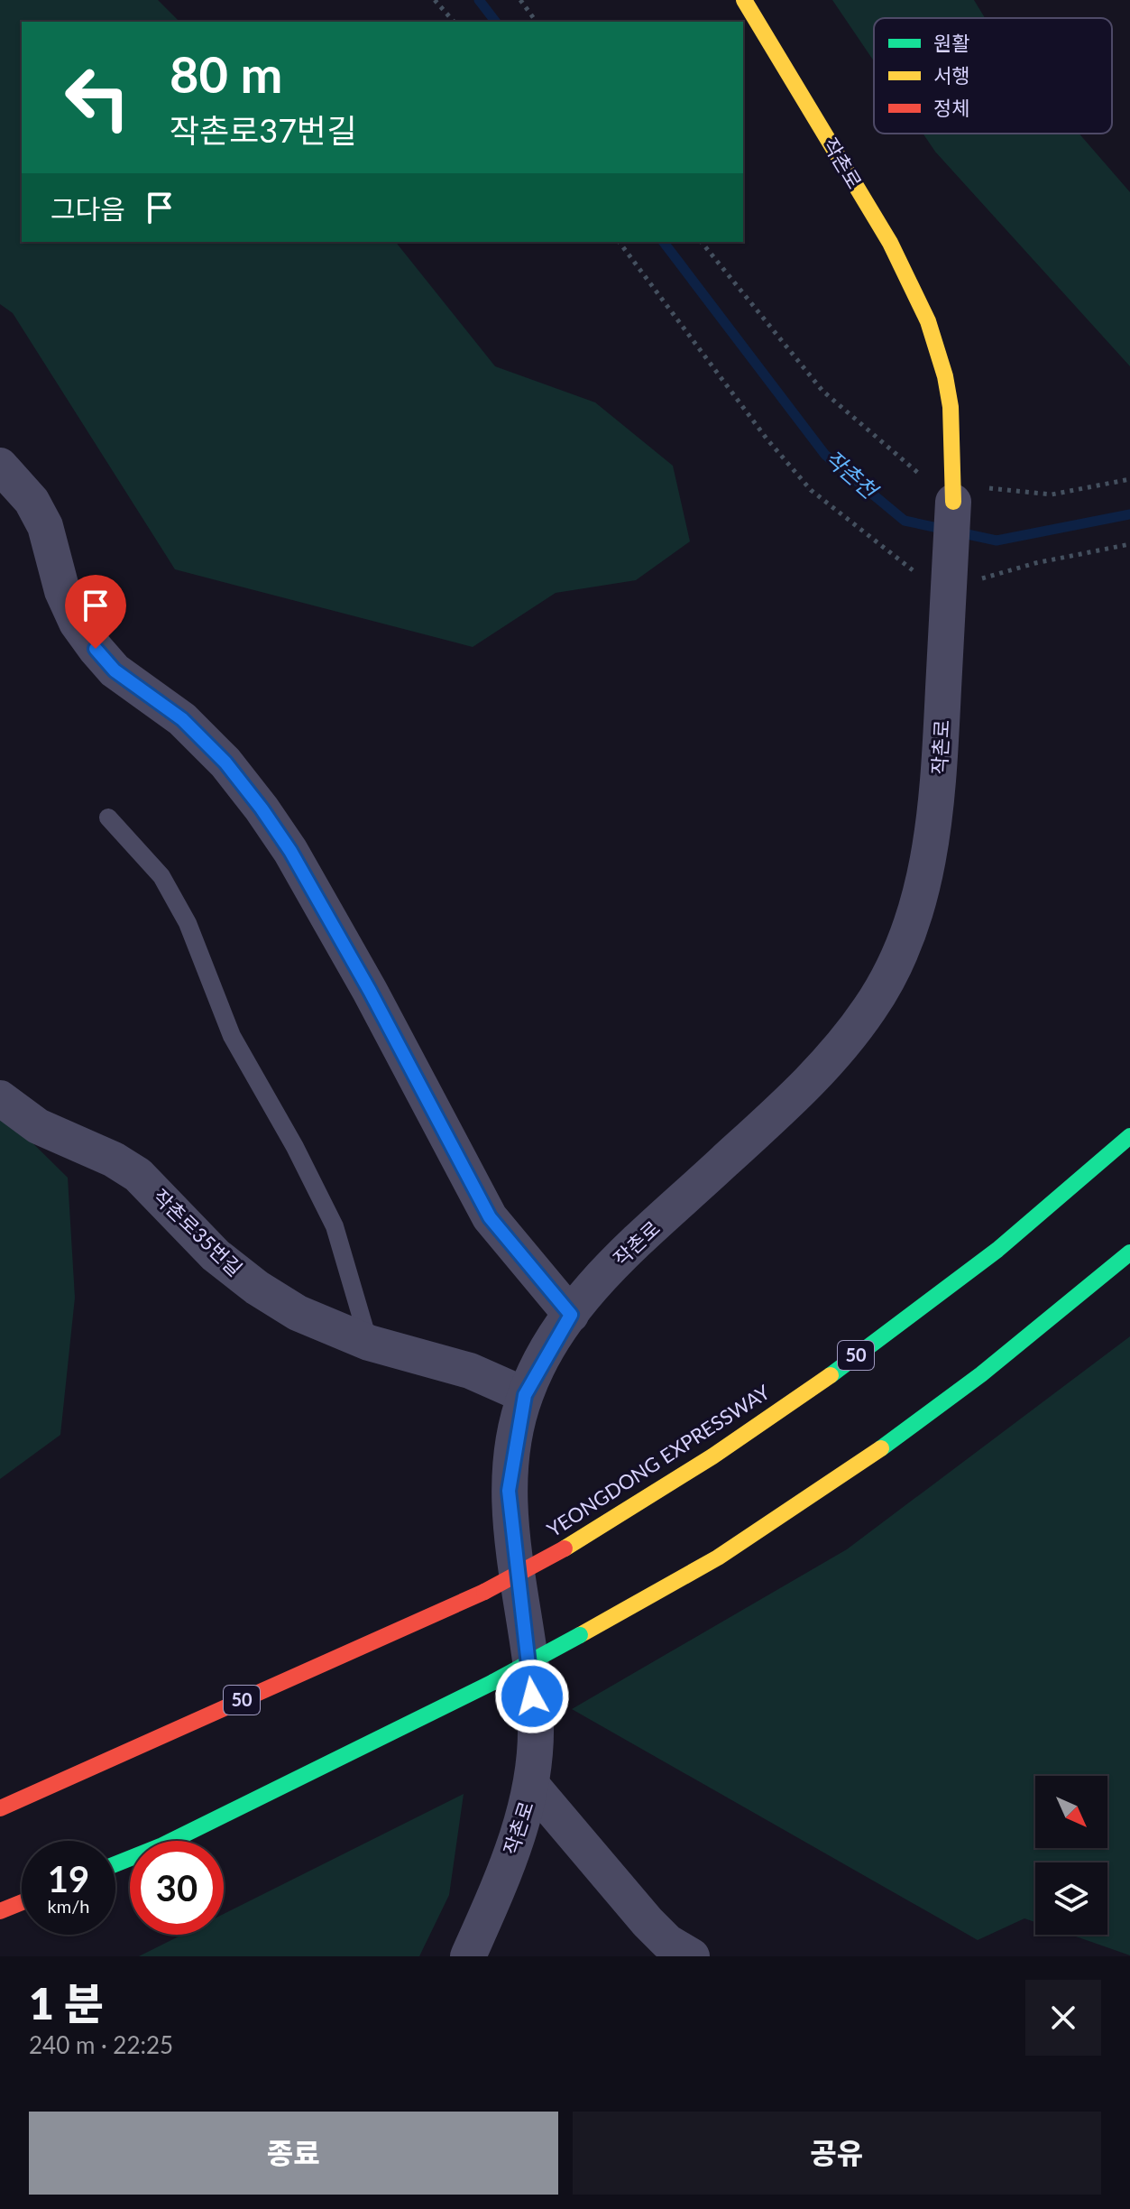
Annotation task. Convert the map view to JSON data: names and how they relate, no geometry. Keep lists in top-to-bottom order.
{
  "streets": {
    "main road": ["작촌로", "50", "YEONGDONG EXPRESSWAY"],
    "street": ["작촌로35번길"]
  },
  "crossings": [
    ["작촌로", "작촌로35번길"]
  ],
  "water": ["작촌천"],
  "legend": ["원활", "서행", "정체"],
  "north": "bottom right",
  "page": {
    "turn": ["80 m", "작촌로37번길"],
    "then": "그다음",
    "speed": "19 km/h",
    "limit": "30",
    "heading": ["1 분", "240 m · 22:25"],
    "buttons": ["종료", "공유"]
  }
}
